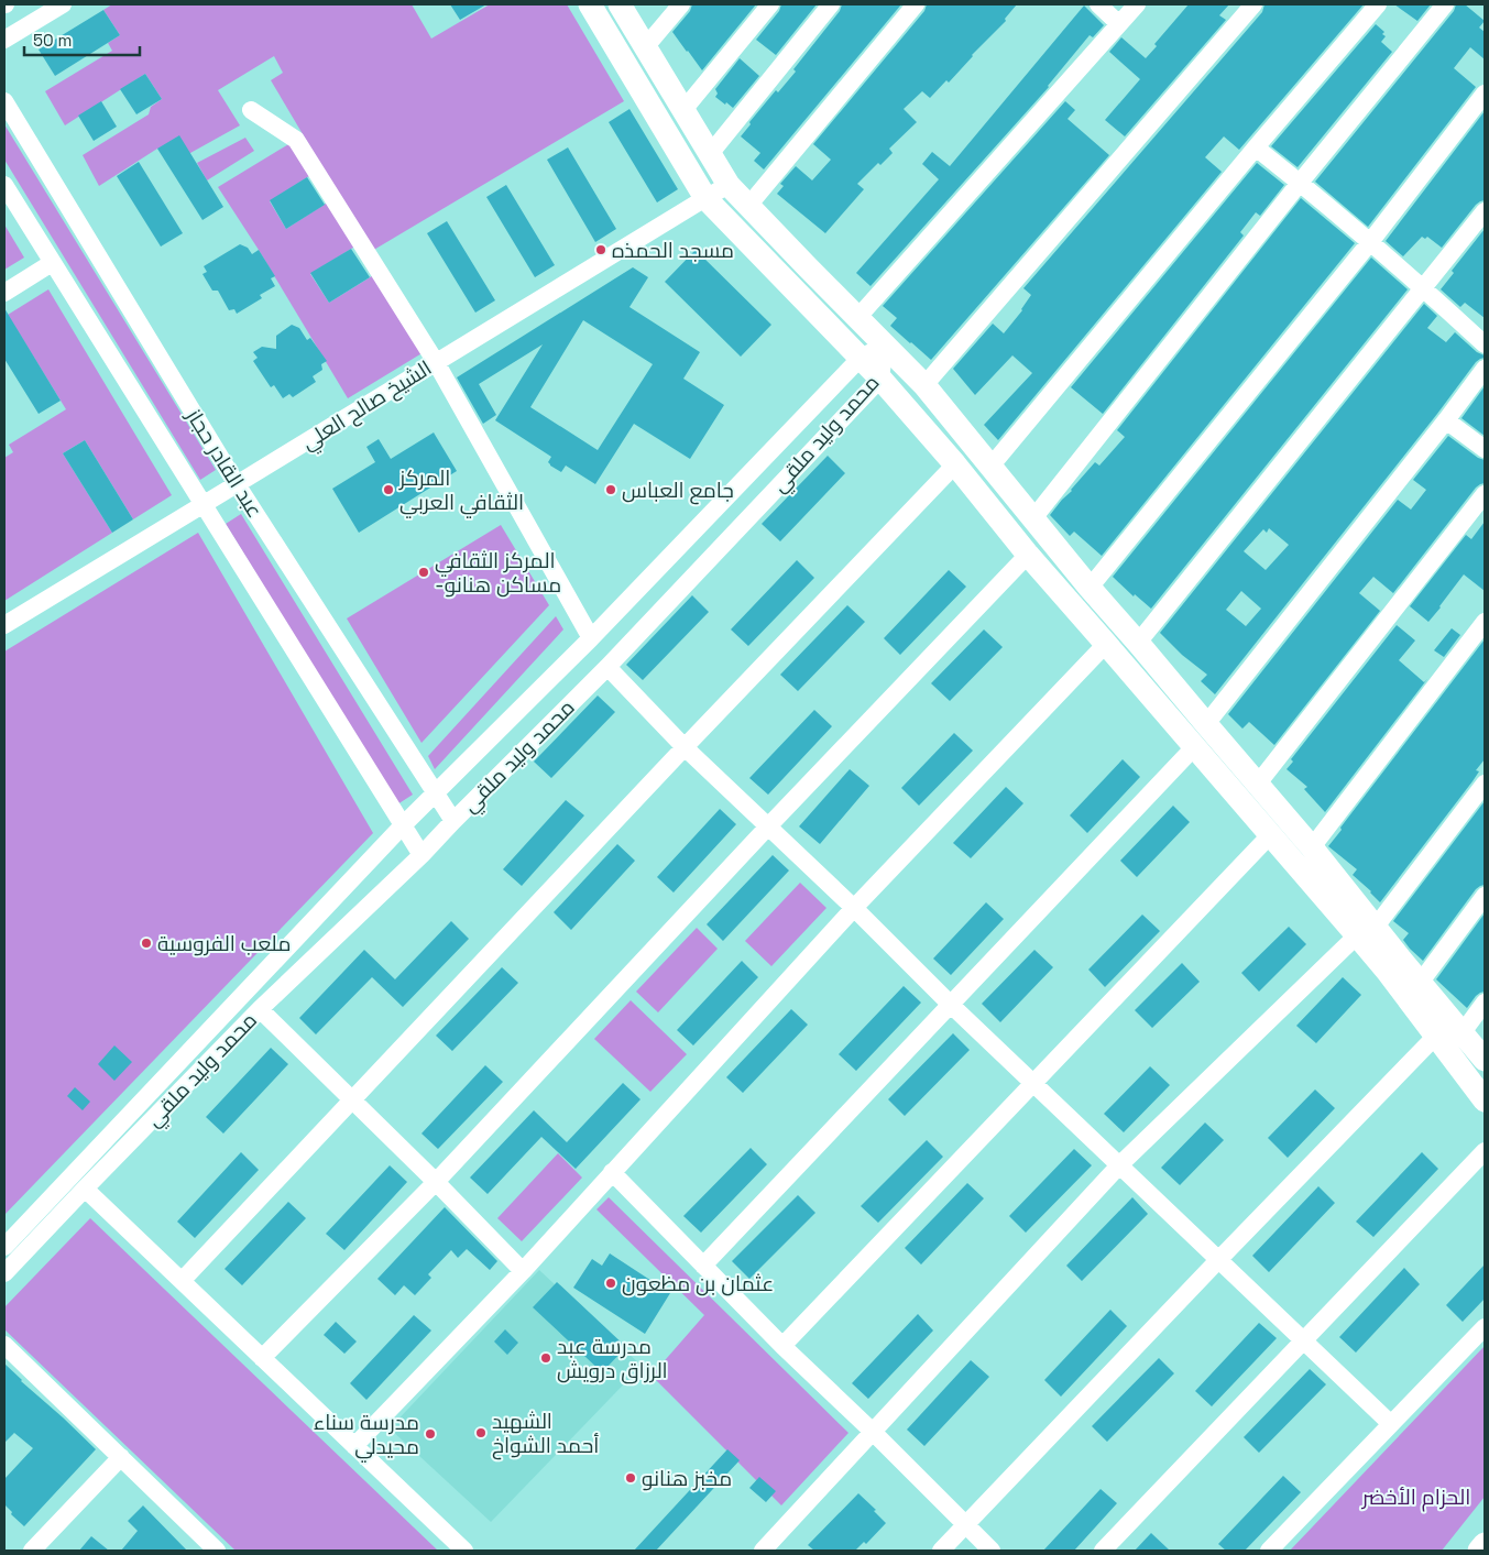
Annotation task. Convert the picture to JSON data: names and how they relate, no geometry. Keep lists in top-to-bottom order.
{
  "streets": {
    "street": ["الشيخ صالح العلي", "محمد وليد ملقي", "عبد القادر حجاز"]
  },
  "crossings": [
    ["الشيخ صالح العلي", "عبد القادر حجاز"],
    ["محمد وليد ملقي", "عبد القادر حجاز"]
  ],
  "parks": ["الحزام الأخضر"],
  "places": [
    "مسجد الحمذه",
    "المركز الثقافي العربي",
    "جامع العباس",
    "المركز الثقافي -مساكن هنانو",
    "ملعب الفروسية",
    "عثمان بن مظعون",
    "مدرسة عبد الرزاق درويش",
    "الشهيد أحمد الشواخ",
    "مدرسة سناء محيدلي",
    "مخبز هنانو"
  ],
  "scale_bar": "50 m"
}
